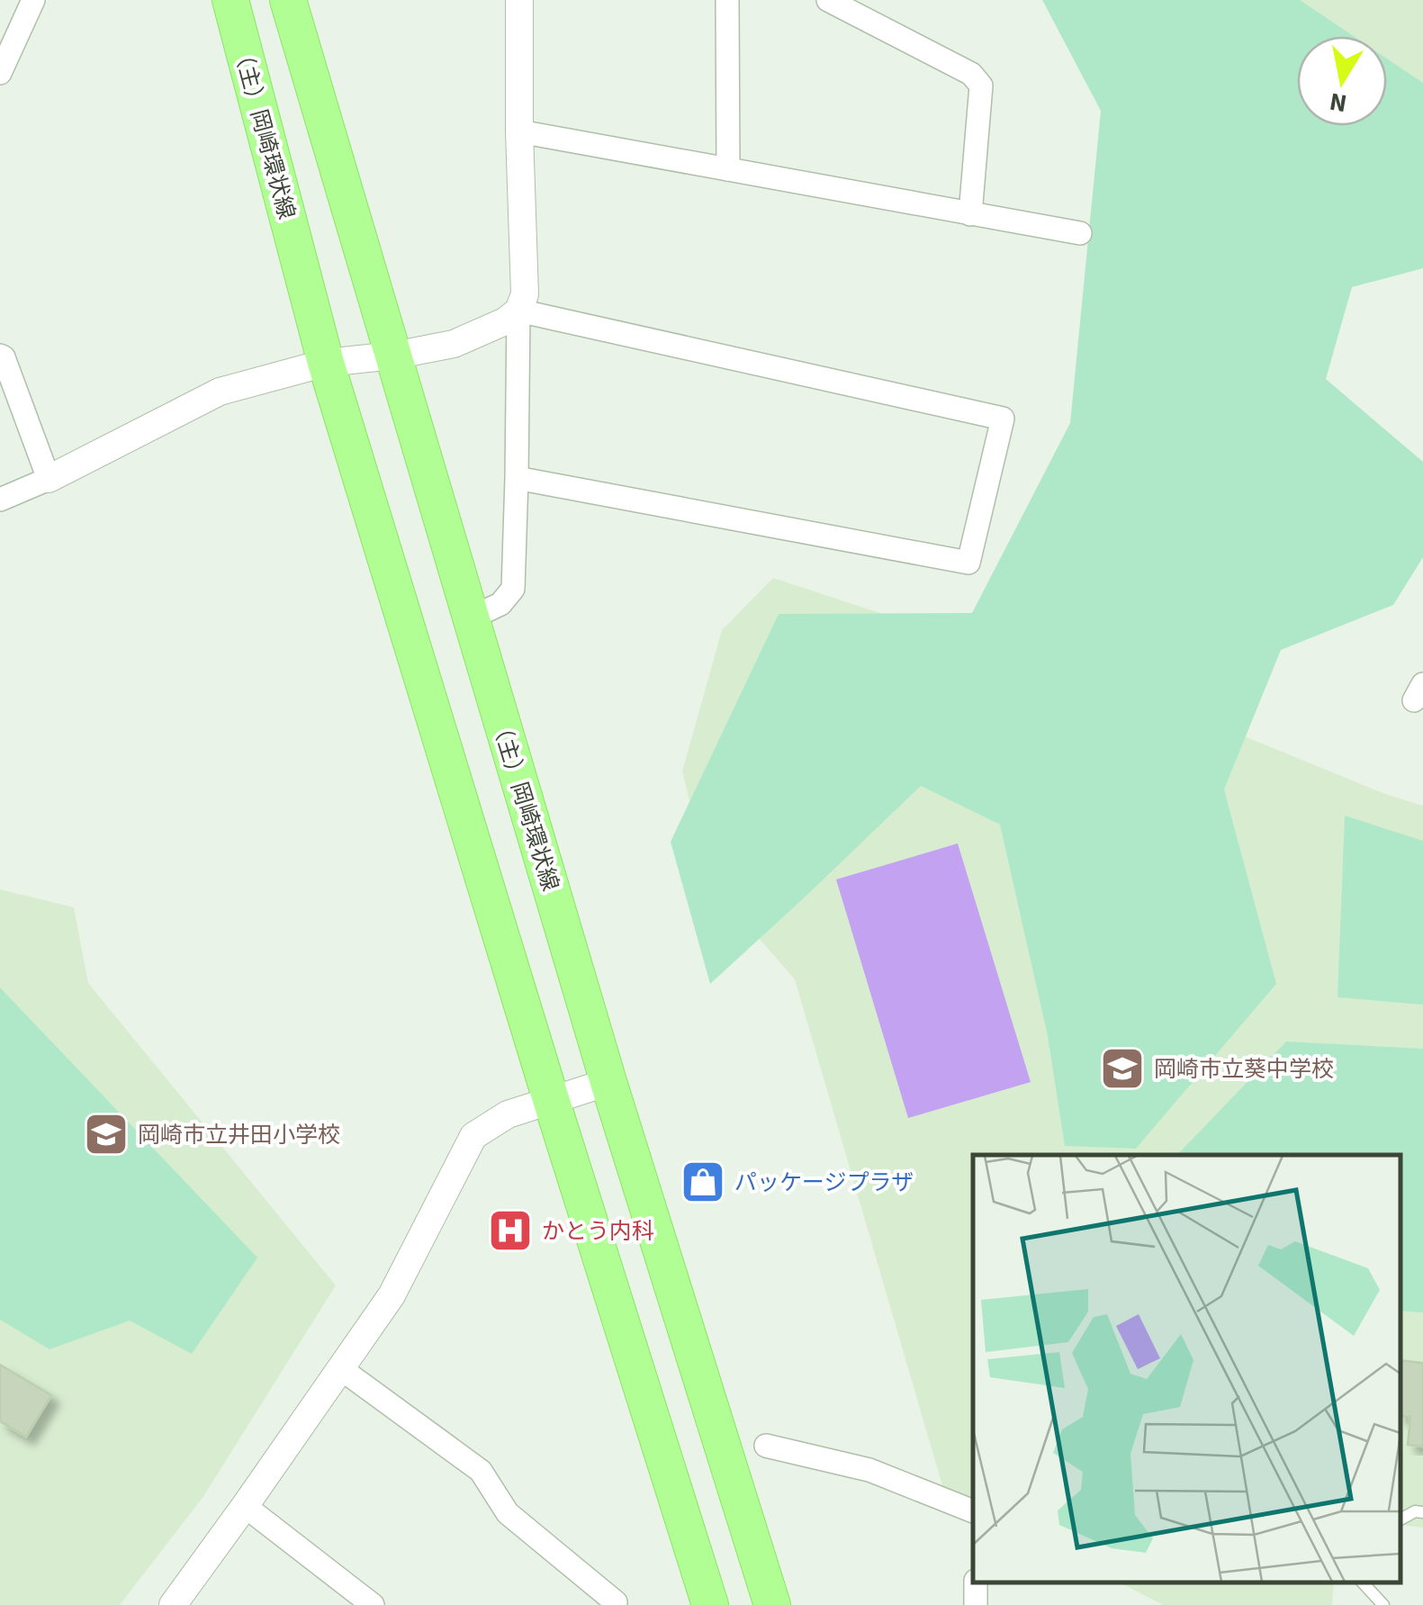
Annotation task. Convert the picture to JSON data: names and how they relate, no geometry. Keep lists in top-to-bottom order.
{
  "streets": {
    "main road": ["（主）岡崎環状線"]
  },
  "places": {
    "school or university": ["岡崎市立葵中学校", "岡崎市立井田小学校"],
    "shop": ["パッケージプラザ"],
    "hospital": ["かとう内科"]
  },
  "north": "bottom"
}
